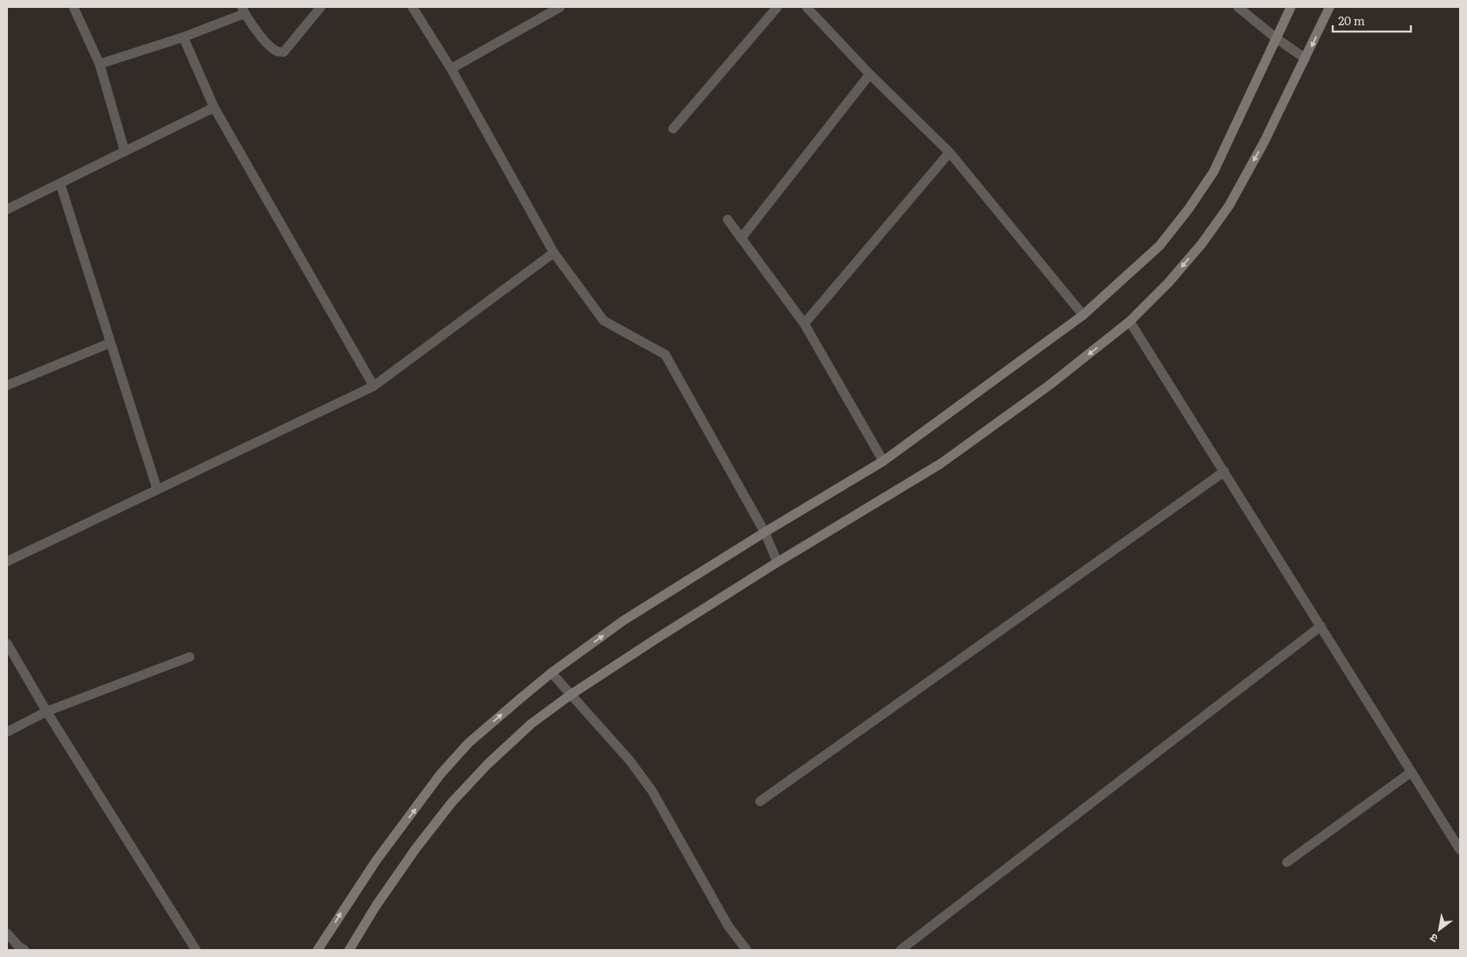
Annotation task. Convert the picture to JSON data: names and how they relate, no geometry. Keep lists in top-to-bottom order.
{
  "scale_bar": "20 m",
  "north": "bottom left"
}
